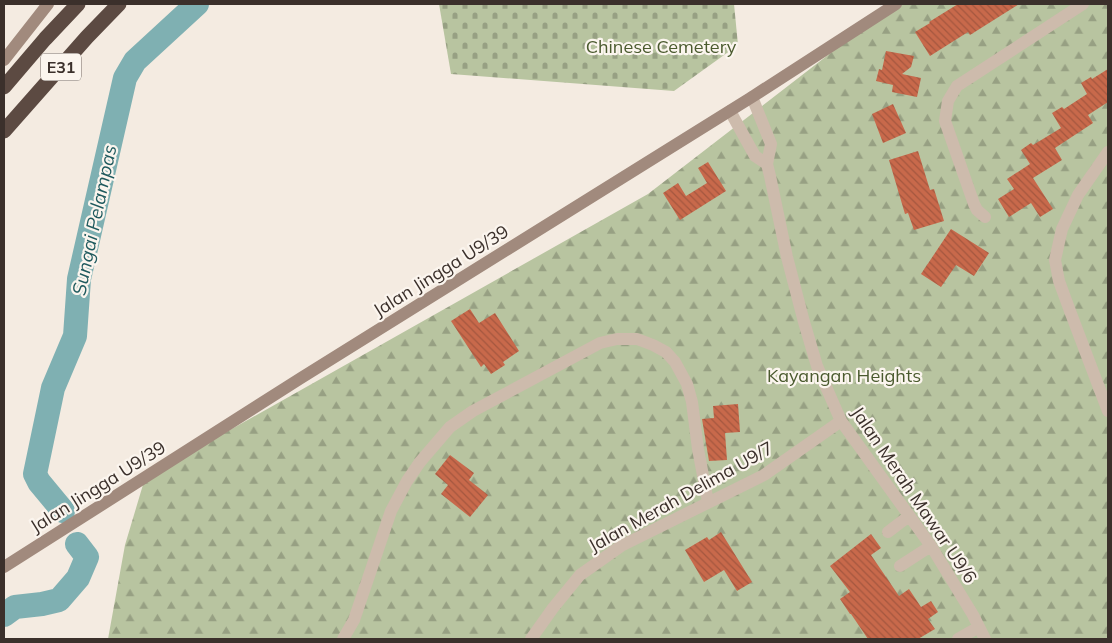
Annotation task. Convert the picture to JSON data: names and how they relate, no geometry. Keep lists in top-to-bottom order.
{
  "streets": {
    "highway": ["E31"],
    "street": ["Jalan Jingga U9/39", "Jalan Merah Mawar U9/6", "Jalan Merah Delima U9/7"]
  },
  "crossings": [
    ["Jalan Jingga U9/39", "Jalan Merah Mawar U9/6"],
    ["Jalan Merah Mawar U9/6", "Jalan Merah Delima U9/7"]
  ],
  "water": ["Sungai Pelampas"],
  "parks": ["Chinese Cemetery", "Kayangan Heights"]
}
